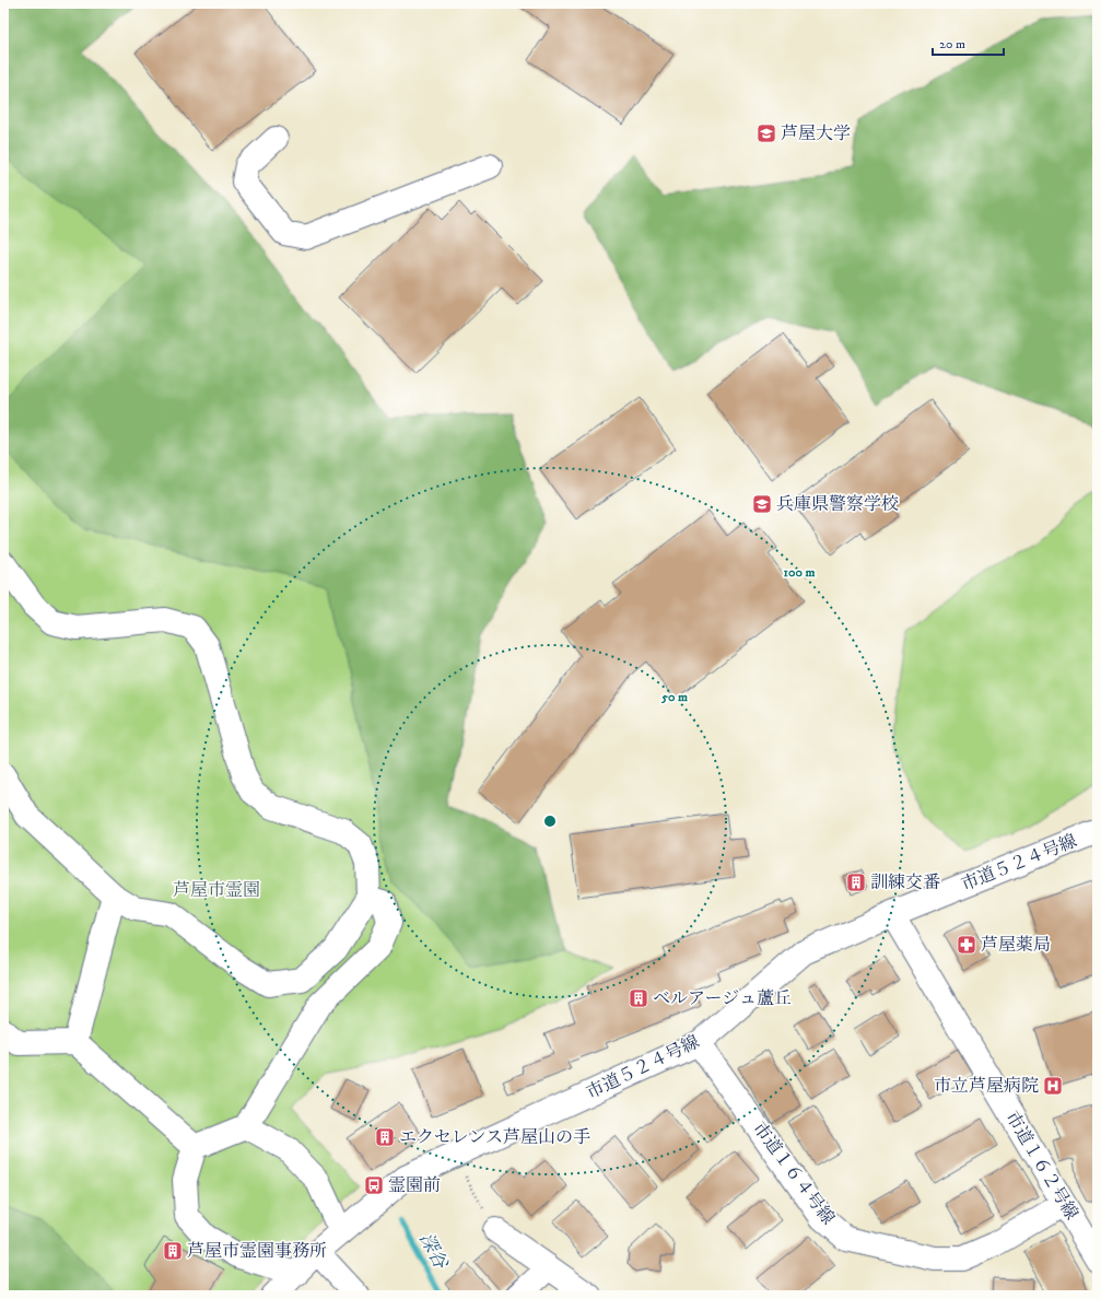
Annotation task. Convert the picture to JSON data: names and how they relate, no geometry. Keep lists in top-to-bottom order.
{
  "streets": {
    "street": ["市道５２４号線", "市道１６２号線", "市道１６４号線"]
  },
  "crossings": [
    ["市道５２４号線", "市道１６２号線"],
    ["市道５２４号線", "市道１６４号線"],
    ["市道１６２号線", "市道１６４号線"]
  ],
  "water": ["深谷"],
  "parks": ["芦屋市霊園"],
  "places": {
    "school or university": ["芦屋大学", "兵庫県警察学校"],
    "building": [
      "訓練交番",
      "ベルアージュ蘆丘",
      "エクセレンス芦屋山の手",
      "芦屋市霊園事務所"
    ],
    "pharmacy": ["芦屋薬局"],
    "hospital": ["市立芦屋病院"],
    "bus stop": ["霊園前"]
  },
  "scale_bar": "20 m",
  "rings": ["100 m", "50 m"]
}
